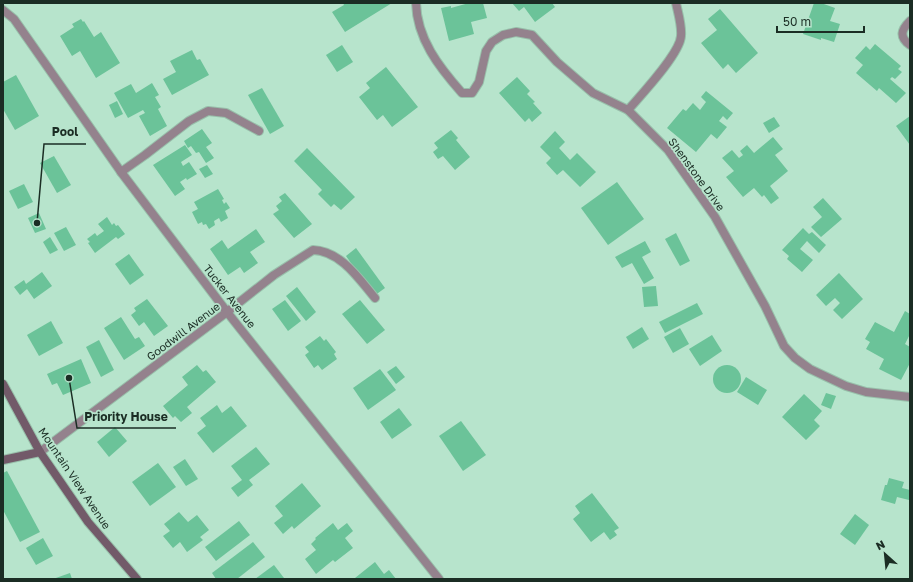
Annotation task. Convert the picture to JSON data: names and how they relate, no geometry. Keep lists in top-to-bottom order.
{
  "streets": {
    "main road": ["Mountain View Avenue"],
    "street": ["Shenstone Drive", "Tucker Avenue", "Goodwill Avenue"]
  },
  "crossings": [
    ["Tucker Avenue", "Goodwill Avenue"],
    ["Goodwill Avenue", "Mountain View Avenue"]
  ],
  "places": ["Pool", "Priority House"],
  "scale_bar": "50 m",
  "north": "top left"
}
